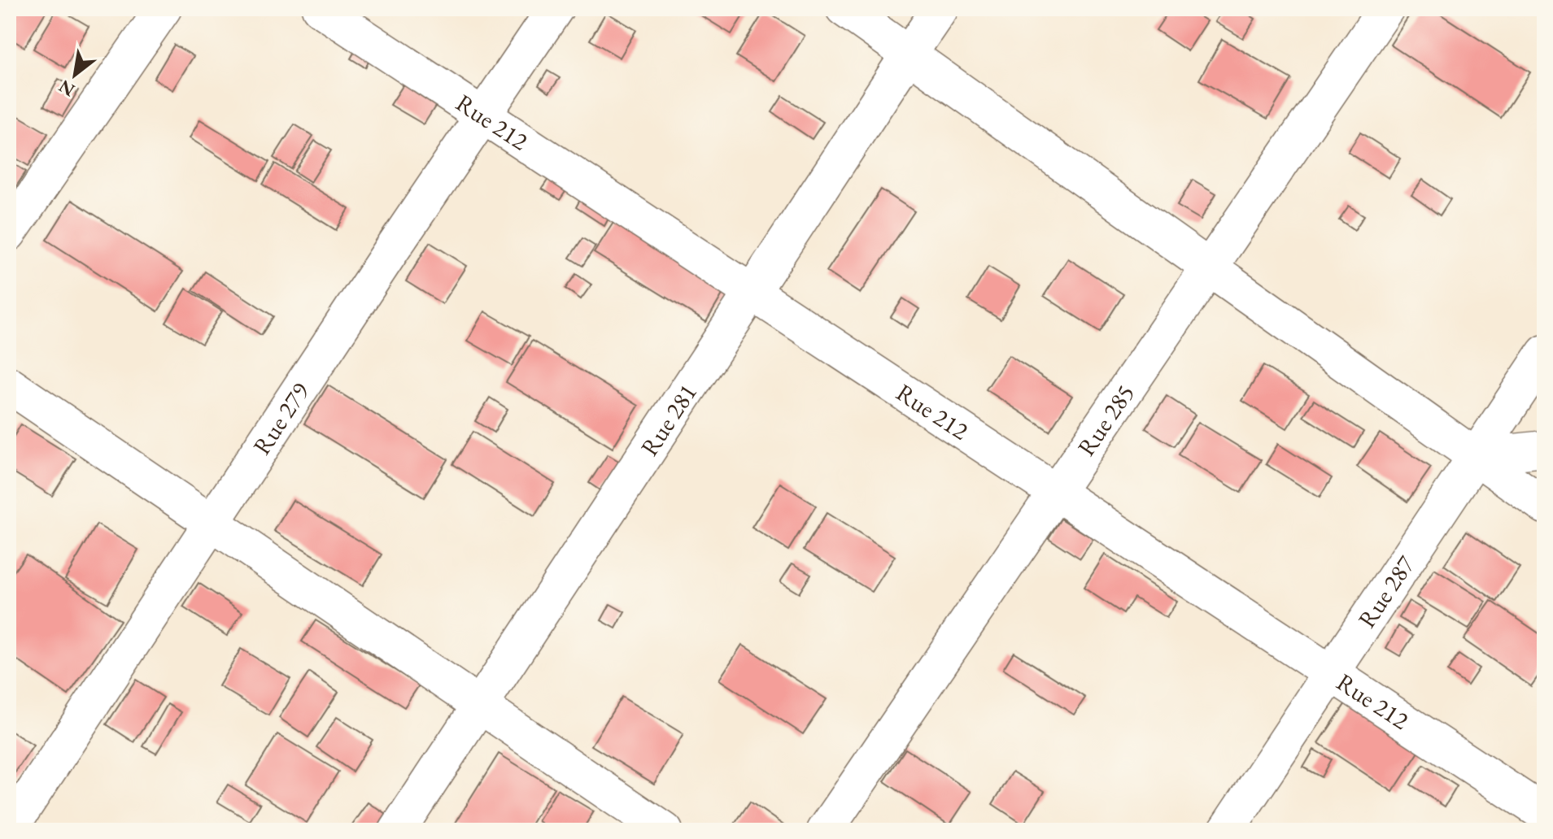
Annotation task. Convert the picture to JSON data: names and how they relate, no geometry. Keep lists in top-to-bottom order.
{
  "streets": {
    "street": [
      "Rue 212",
      "Rue 279",
      "Rue 281",
      "Rue 285",
      "Rue 287"
    ]
  },
  "crossings": [
    ["Rue 212", "Rue 279"],
    ["Rue 212", "Rue 281"],
    ["Rue 212", "Rue 285"],
    ["Rue 212", "Rue 287"]
  ],
  "north": "bottom left"
}
